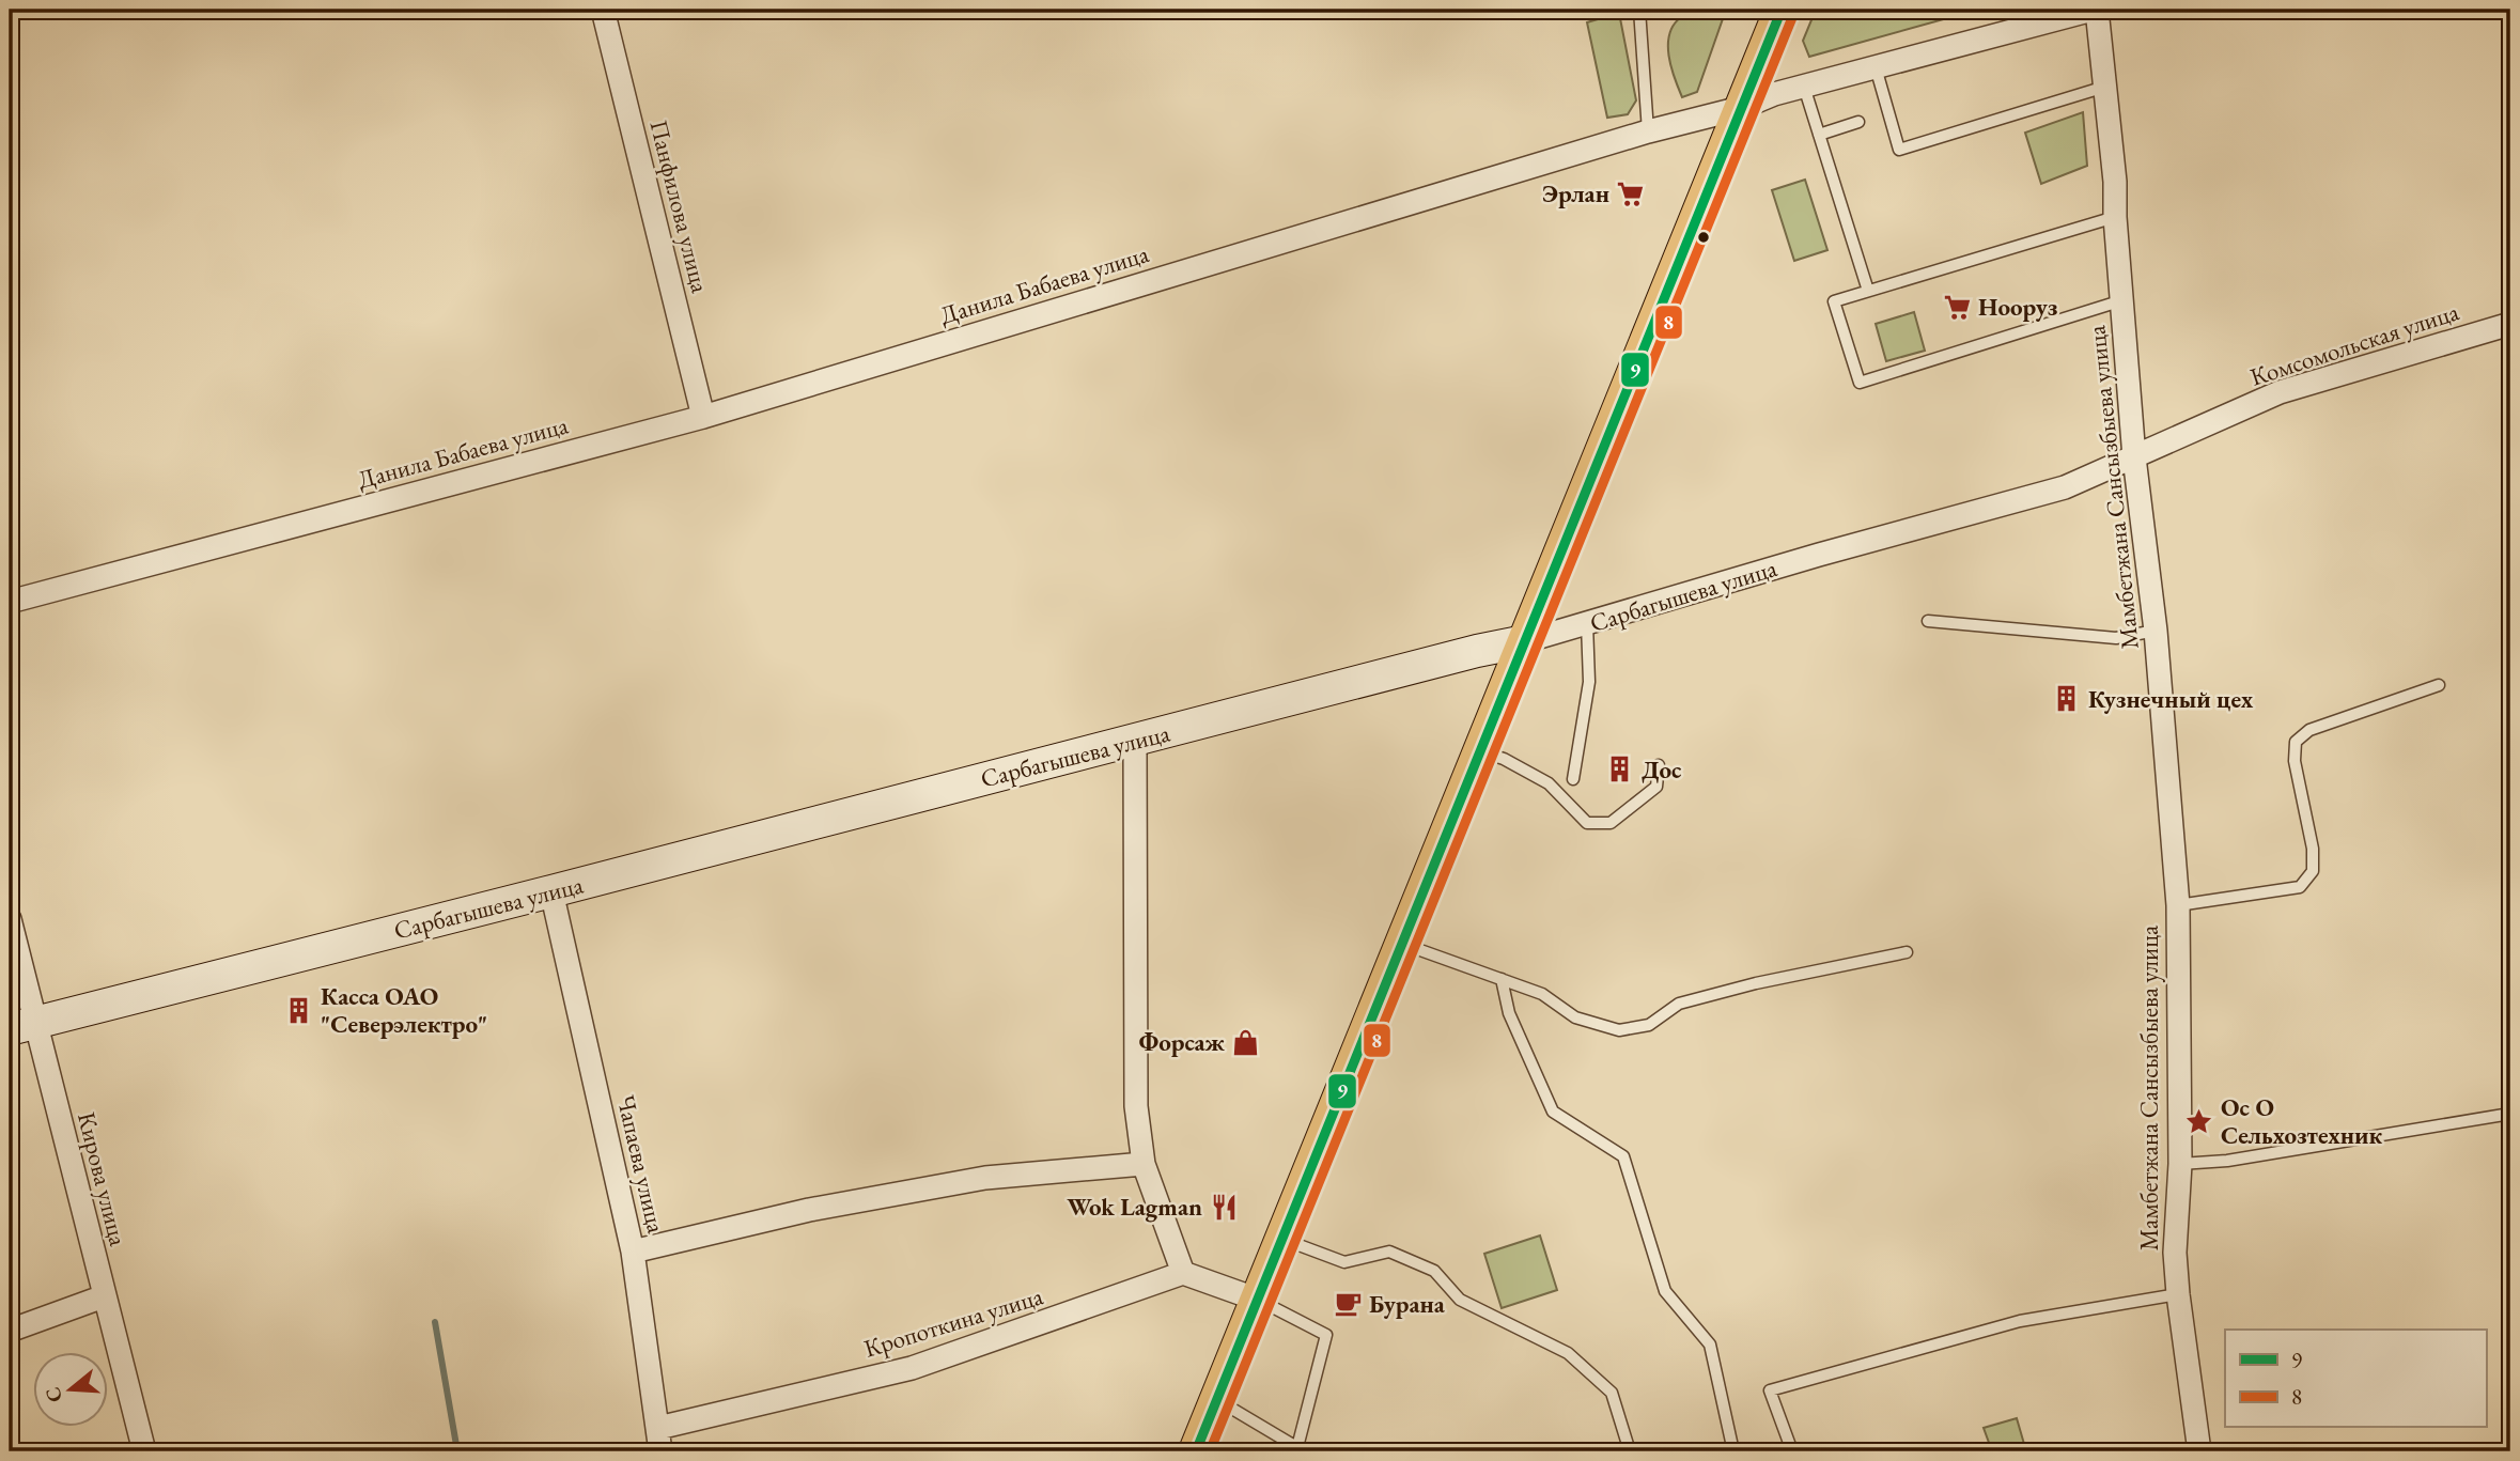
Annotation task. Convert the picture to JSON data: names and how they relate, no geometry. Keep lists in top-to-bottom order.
{
  "streets": {
    "street": [
      "Панфилова улица",
      "Данила Бабаева улица",
      "Комсомольская улица",
      "Мамбетжана Сансызбыева улица",
      "Сарбагышева улица",
      "Чапаева улица",
      "Кирова улица",
      "Кропоткина улица"
    ]
  },
  "crossings": [
    ["Панфилова улица", "Данила Бабаева улица"],
    ["Данила Бабаева улица", "Мамбетжана Сансызбыева улица"],
    ["Комсомольская улица", "Мамбетжана Сансызбыева улица"],
    ["Комсомольская улица", "Сарбагышева улица"],
    ["Мамбетжана Сансызбыева улица", "Сарбагышева улица"],
    ["Сарбагышева улица", "Чапаева улица"],
    ["Сарбагышева улица", "Кирова улица"],
    ["Чапаева улица", "Кропоткина улица"]
  ],
  "places": {
    "supermarket": ["Эрлан", "Нооруз"],
    "building": ["Кузнечный цех", "Дос", "Касса ОАО \"Северэлектро\""],
    "shop": ["Форсаж"],
    "place": ["Ос О Сельхозтехник"],
    "restaurant": ["Wok Lagman"],
    "cafe": ["Бурана"]
  },
  "lines": ["transit line 9", "transit line 8"],
  "legend": ["9", "8"],
  "north": "left"
}
